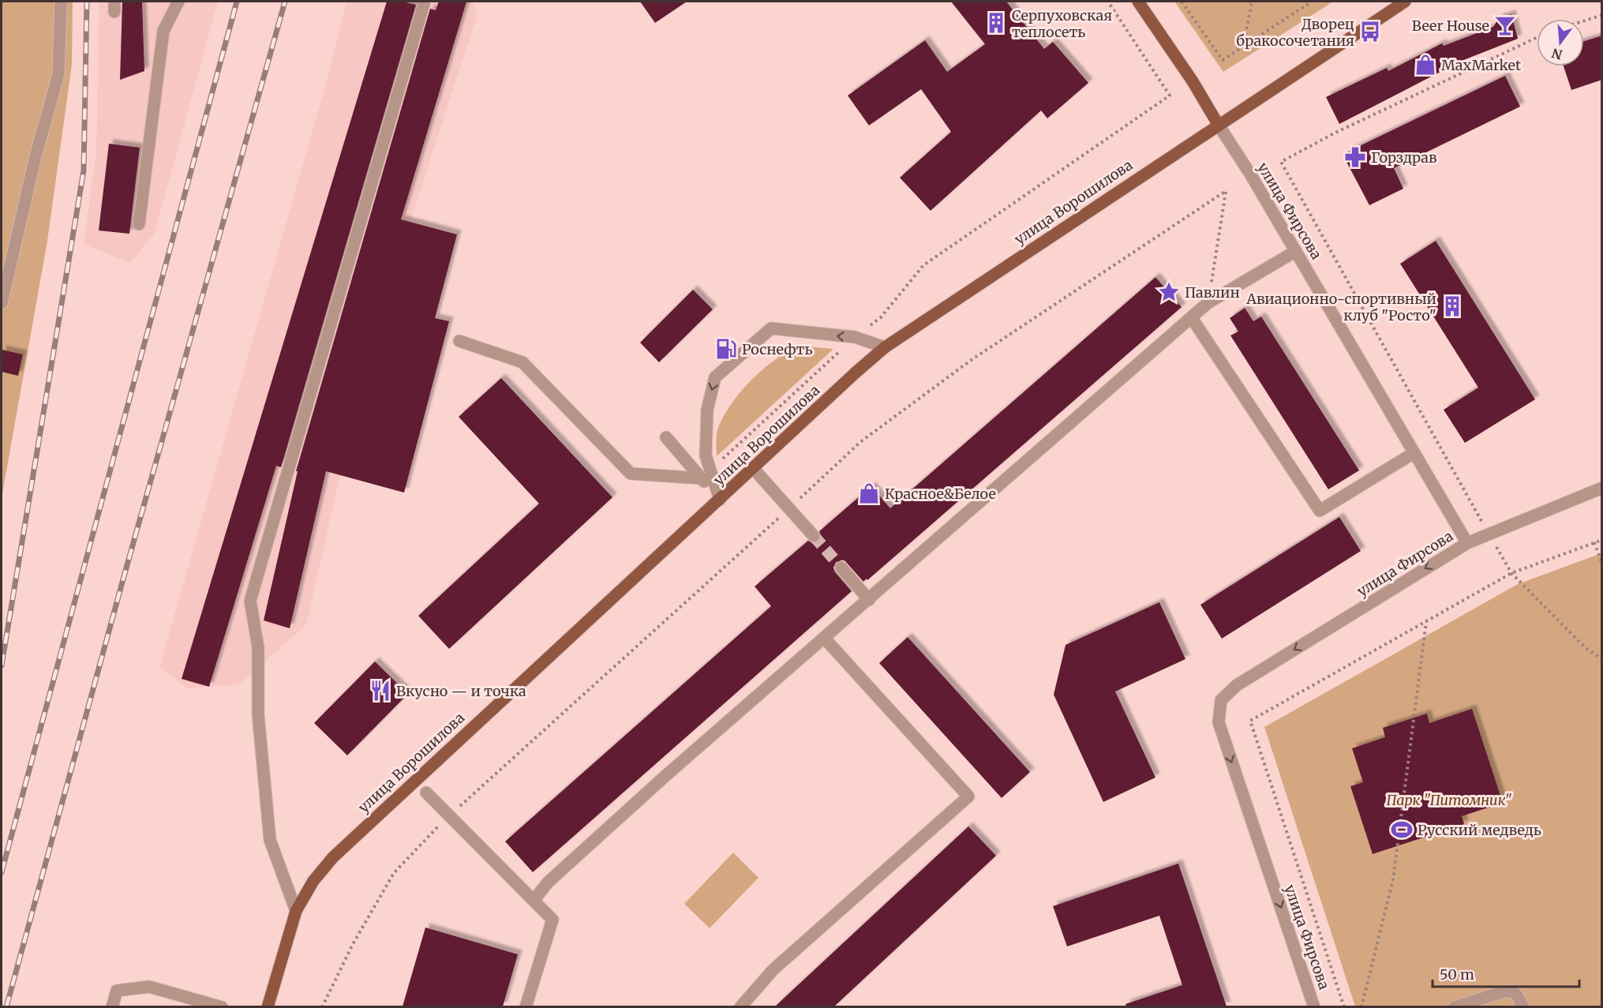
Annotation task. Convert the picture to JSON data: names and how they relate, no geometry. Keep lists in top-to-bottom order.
{
  "streets": {
    "main road": ["улица Ворошилова"],
    "street": ["улица Фирсова"]
  },
  "crossings": [
    ["улица Ворошилова", "улица Фирсова"]
  ],
  "parks": ["Парк \"Питомник\""],
  "places": {
    "building": ["Серпуховская теплосеть", "Авиационно-спортивный клуб \"Росто\""],
    "bar": ["Beer House"],
    "bus stop": ["Дворец бракосочетания"],
    "shop": ["MaxMarket", "Красное&Белое"],
    "pharmacy": ["Горздрав"],
    "place": ["Павлин"],
    "fuel station": ["Роснефть"],
    "restaurant": ["Вкусно — и точка"],
    "sports": ["Русский медведь"]
  },
  "scale_bar": "50 m",
  "north": "bottom"
}
